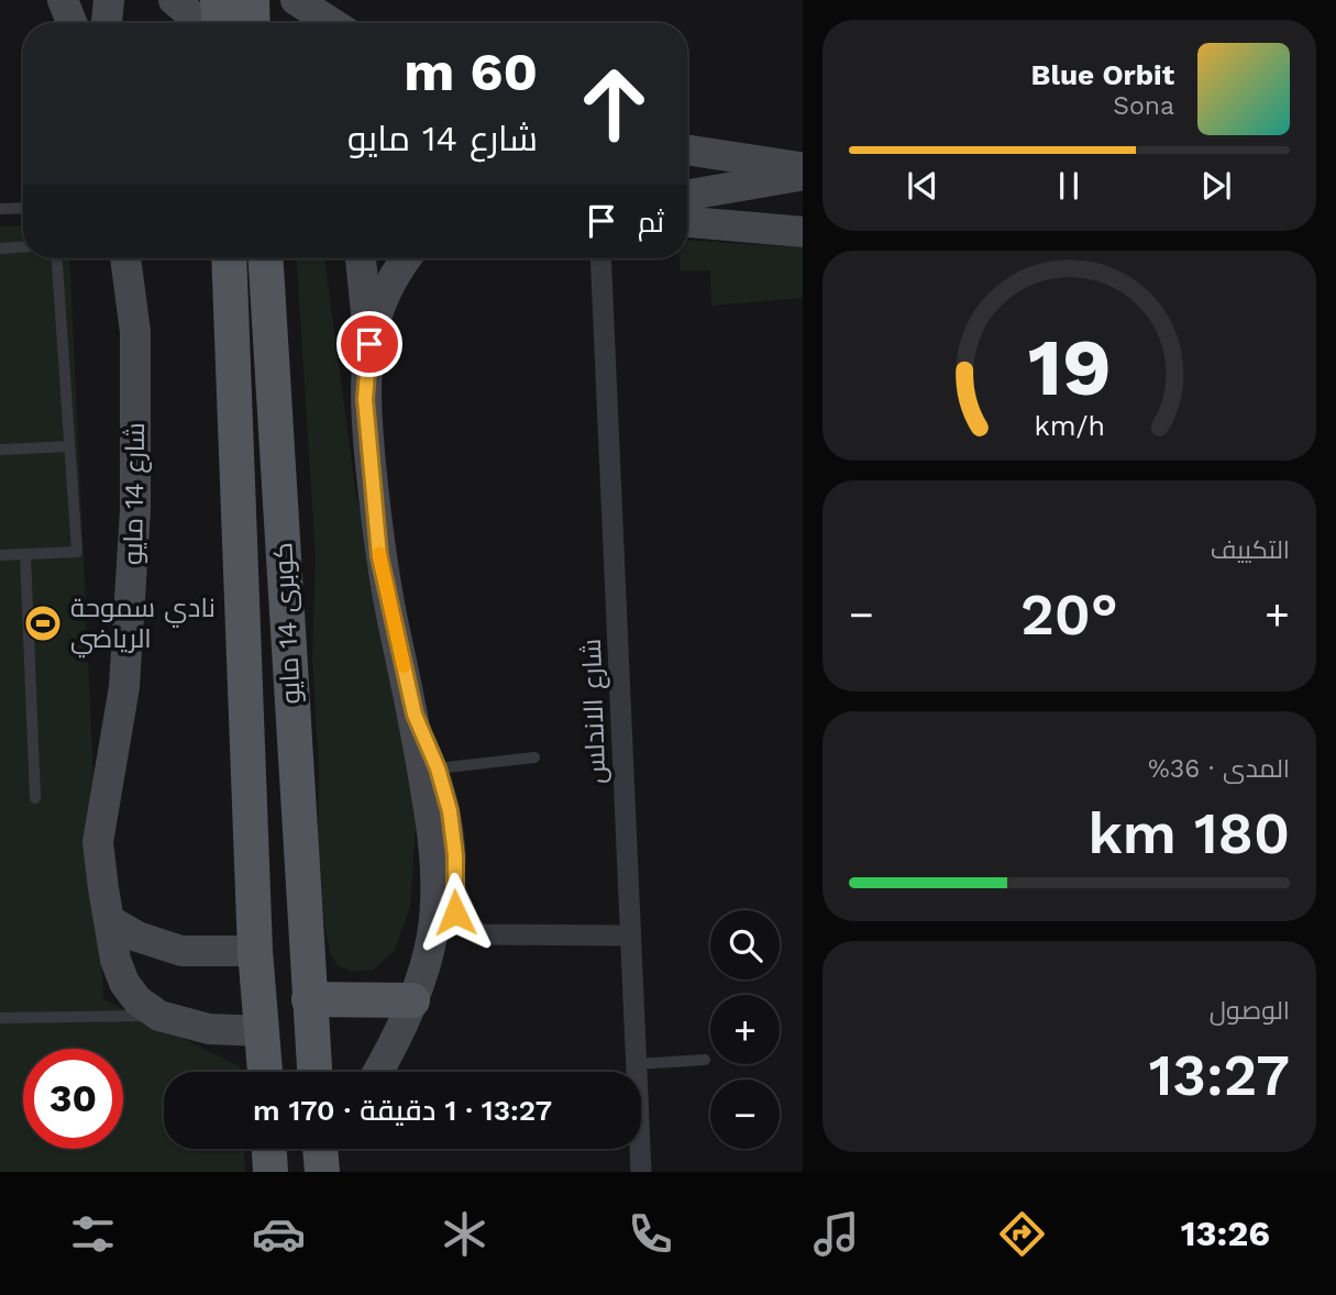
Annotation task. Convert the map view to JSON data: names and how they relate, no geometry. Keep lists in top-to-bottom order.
{
  "streets": {
    "main road": ["شارع 14 مايو", "كوبرى 14 مايو"],
    "street": ["شارع الاندلس"]
  },
  "places": {
    "sports": ["نادي سموحة الرياضي"]
  },
  "page": {
    "turn": ["60 m", "شارع 14 مايو"],
    "song": ["Blue Orbit", "Sona"],
    "then": "ثم",
    "tile": [
      "التكييف",
      ["المدى · 36%", "180 km"],
      ["الوصول", "13:27"]
    ],
    "heat": ["−", "20°", "+"],
    "map_buttons": ["+", "−"],
    "limit": "30",
    "trip": "13:27 · 1 دقيقة · 170 m",
    "tabs": "13:26",
    "gauge": ["19", "km/h"]
  }
}
